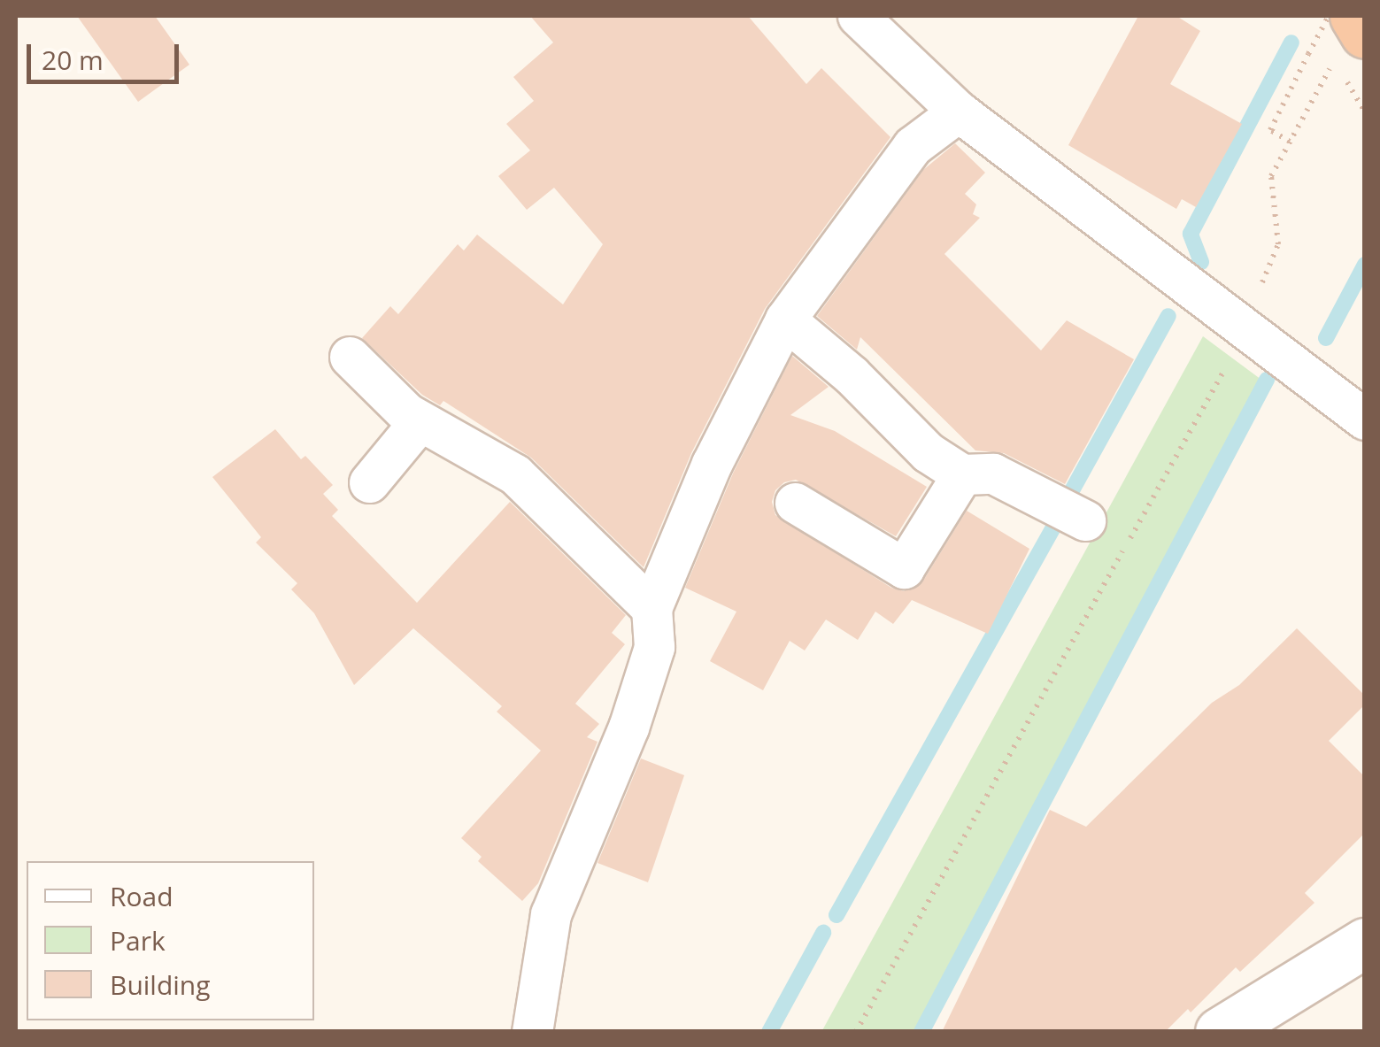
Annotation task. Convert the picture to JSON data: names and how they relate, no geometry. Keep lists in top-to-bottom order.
{
  "legend": ["Road", "Park", "Building"],
  "scale_bar": "20 m"
}
